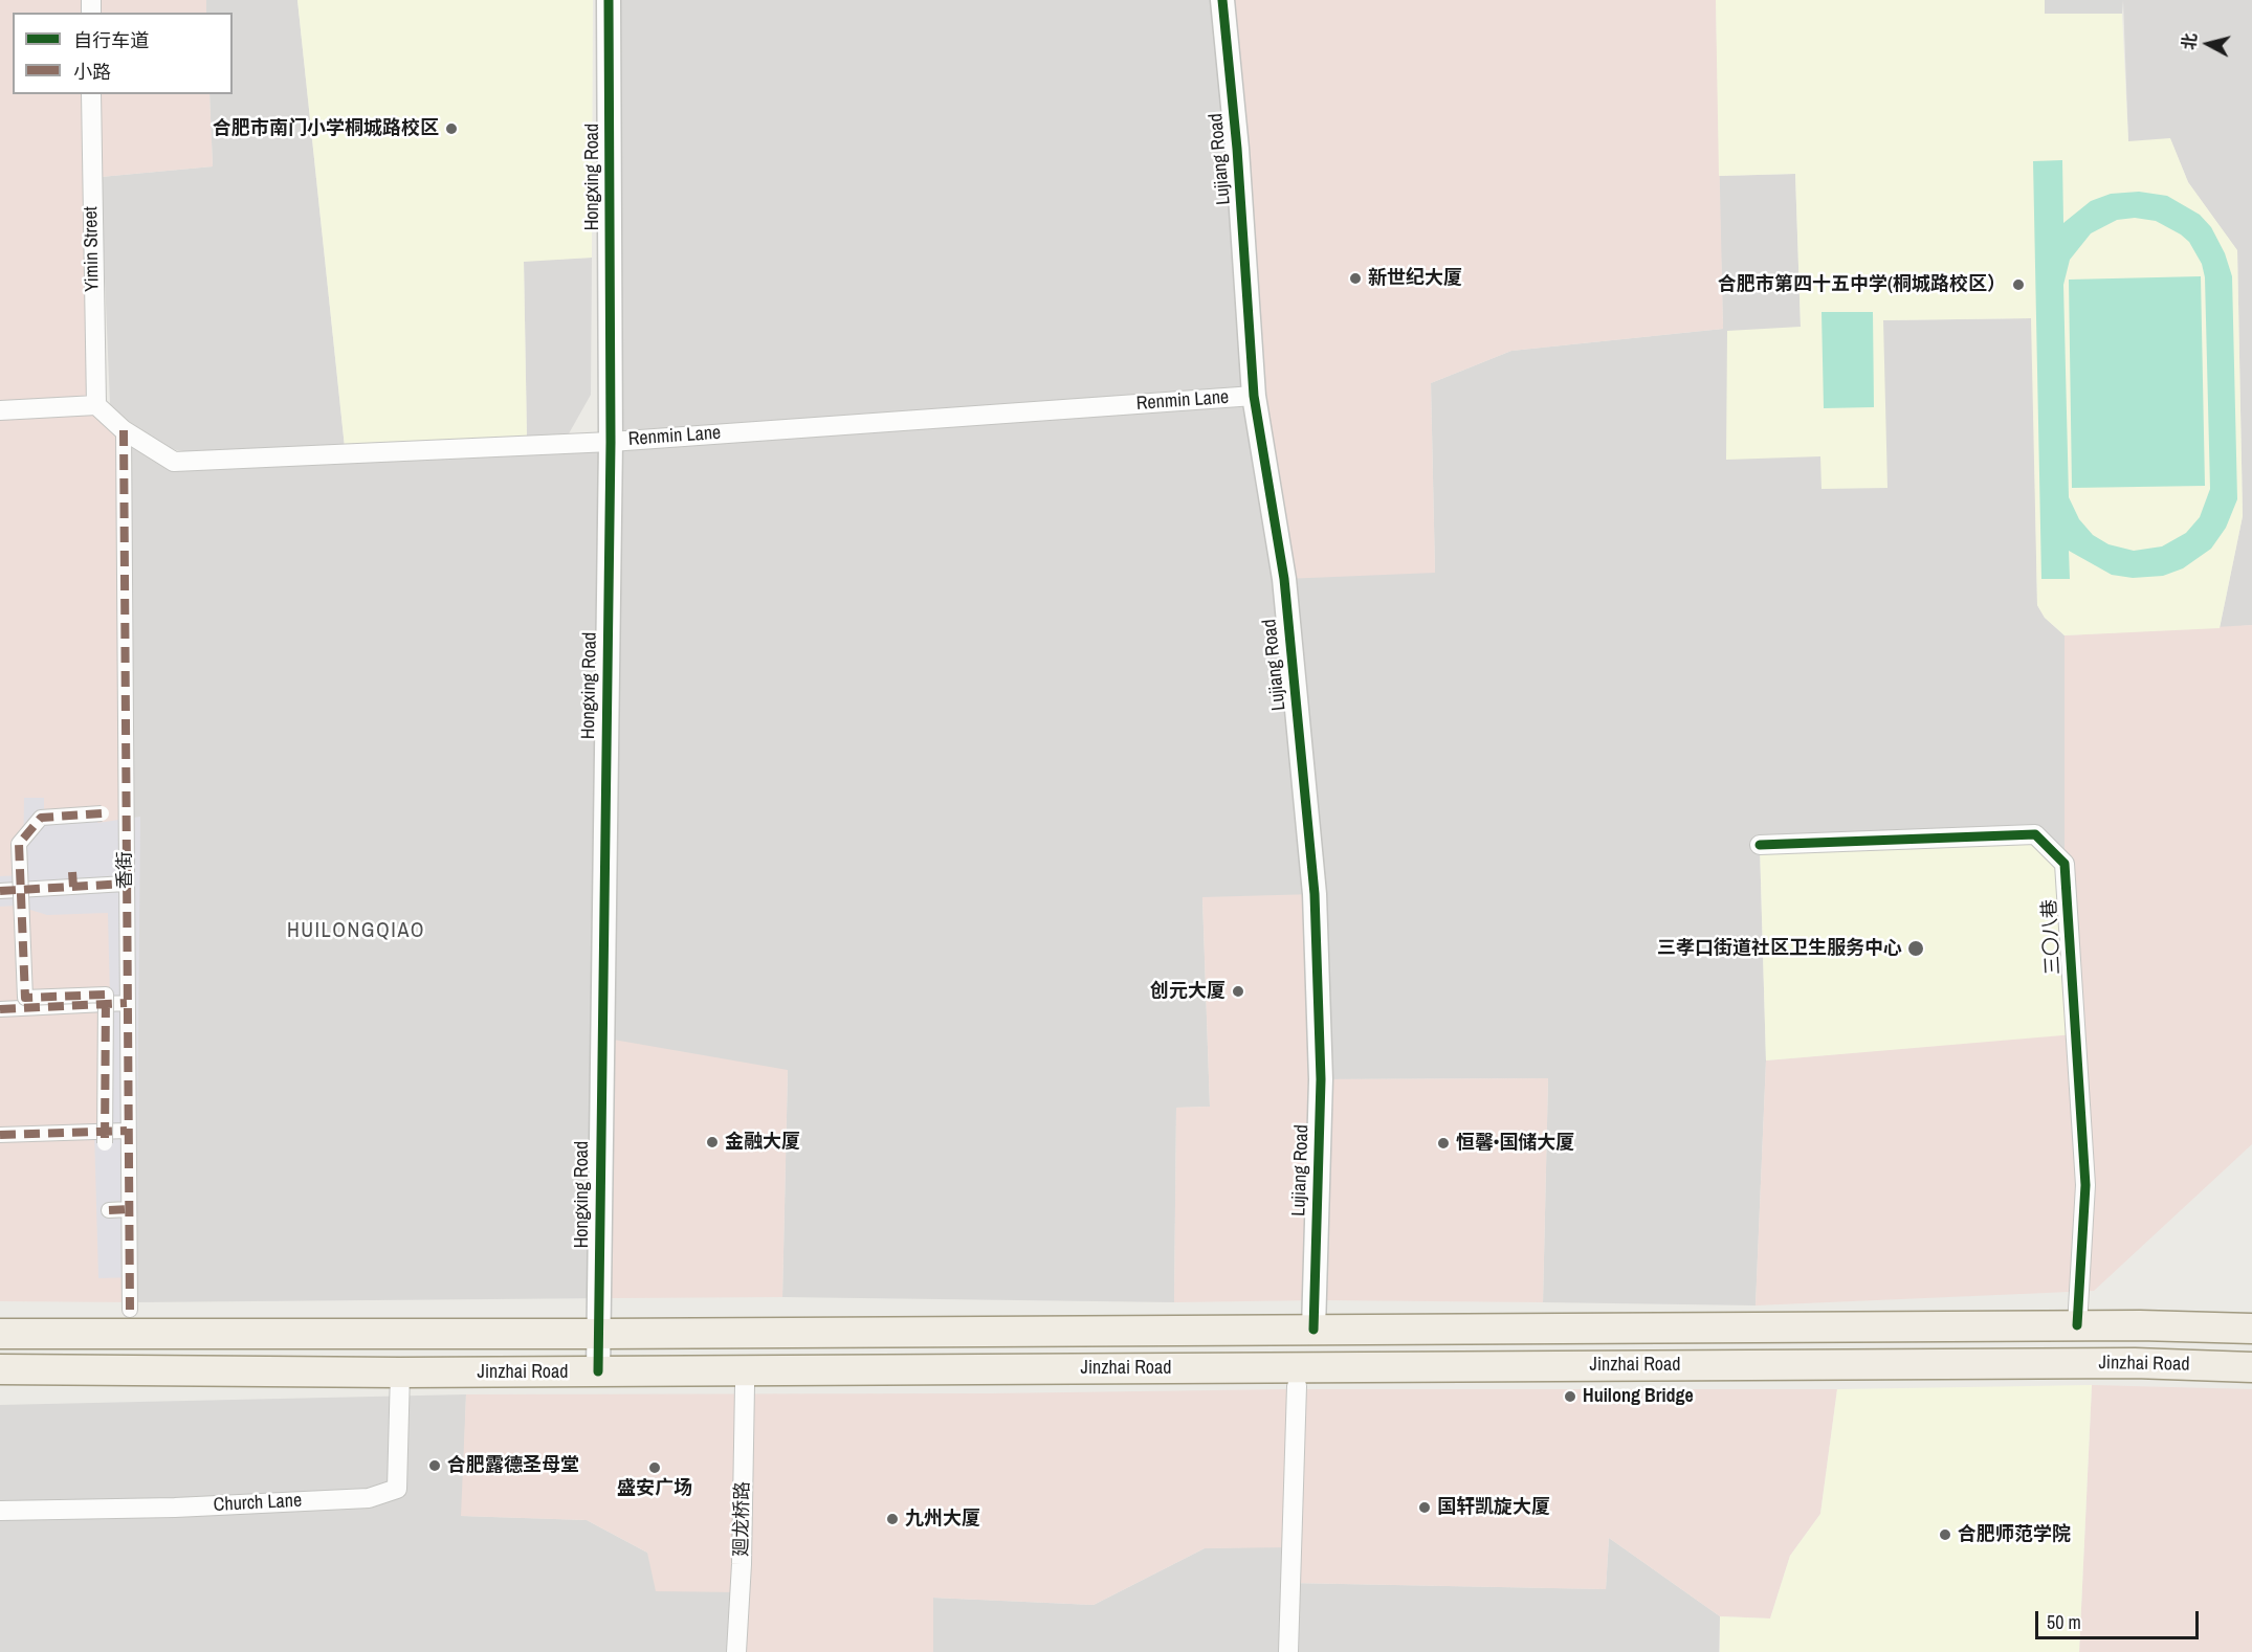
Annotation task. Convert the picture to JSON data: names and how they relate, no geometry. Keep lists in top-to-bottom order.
{
  "streets": {
    "main road": ["Jinzhai Road"],
    "street": [
      "Lujiang Road",
      "Hongxing Road",
      "Yimin Street",
      "Renmin Lane",
      "香街",
      "三〇八巷",
      "Church Lane",
      "廻龙桥路"
    ]
  },
  "crossings": [
    ["Lujiang Road", "Renmin Lane"],
    ["Lujiang Road", "Jinzhai Road"],
    ["Hongxing Road", "Renmin Lane"],
    ["Hongxing Road", "Jinzhai Road"],
    ["Yimin Street", "Renmin Lane"],
    ["Renmin Lane", "香街"],
    ["三〇八巷", "Jinzhai Road"],
    ["Jinzhai Road", "Church Lane"]
  ],
  "districts": ["HUILONGQIAO"],
  "places": [
    "合肥市南门小学桐城路校区",
    "新世纪大厦",
    "合肥市第四十五中学(桐城路校区）",
    "三孝口街道社区卫生服务中心",
    "创元大厦",
    "金融大厦",
    "恒馨•国储大厦",
    "Huilong Bridge",
    "合肥露德圣母堂",
    "盛安广场",
    "国轩凯旋大厦",
    "九州大厦",
    "合肥师范学院"
  ],
  "legend": ["自行车道", "小路"],
  "scale_bar": "50 m",
  "north": "left"
}
